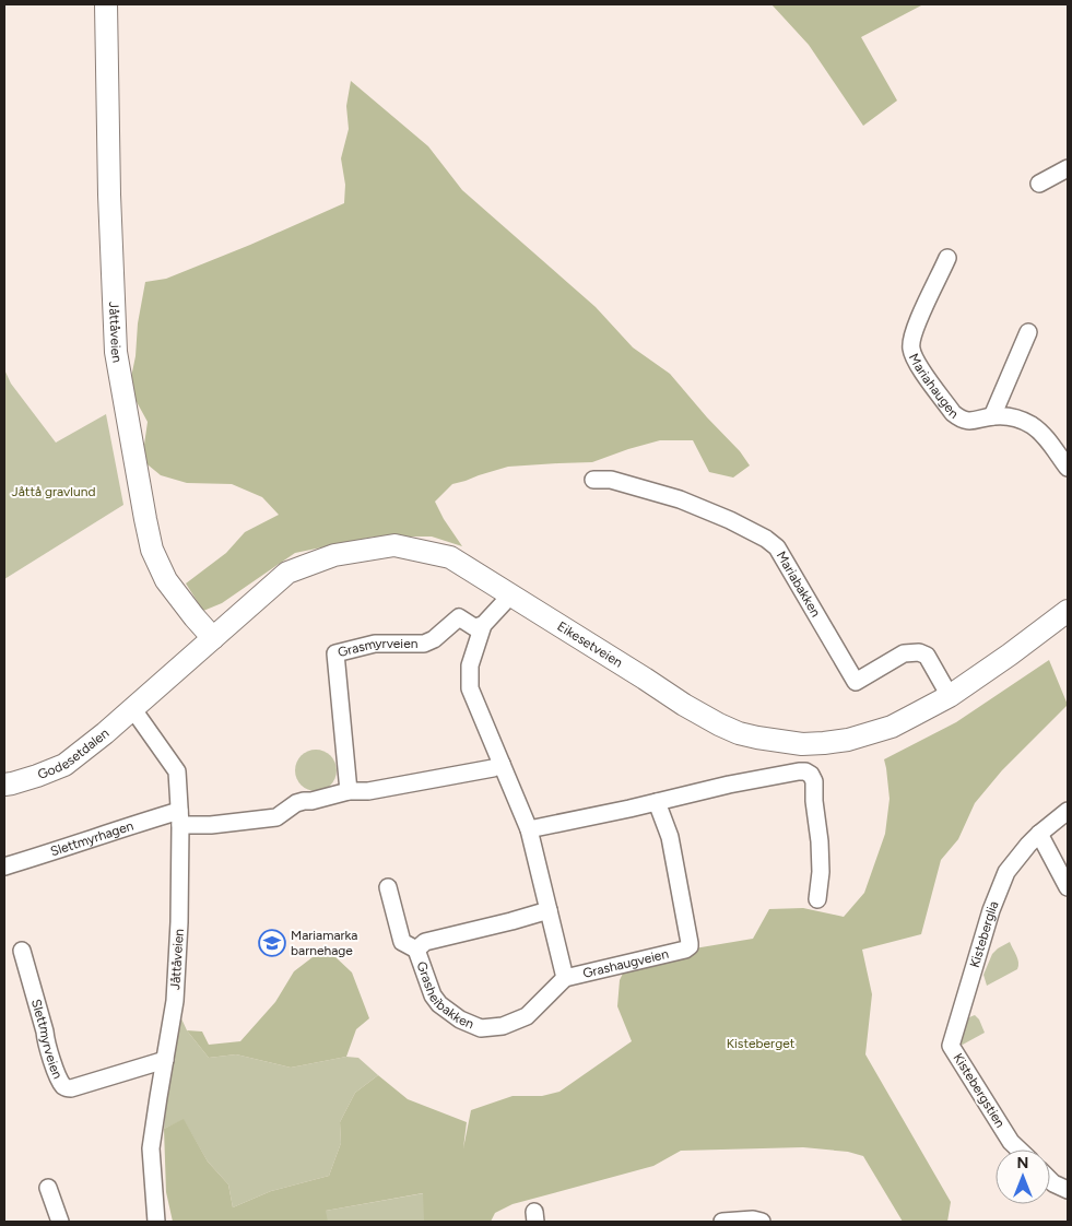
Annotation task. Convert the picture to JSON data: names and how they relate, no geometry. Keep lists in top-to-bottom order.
{
  "streets": {
    "main road": ["Jåttåveien", "Eikesetveien", "Godesetdalen"],
    "street": [
      "Mariahaugen",
      "Mariabakken",
      "Grasmyrveien",
      "Slettmyrhagen",
      "Kisteberglia",
      "Grashaugveien",
      "Grasheibakken",
      "Slettmyrveien",
      "Kistebergstien"
    ]
  },
  "crossings": [
    ["Jåttåveien", "Eikesetveien"],
    ["Jåttåveien", "Godesetdalen"],
    ["Jåttåveien", "Slettmyrhagen"],
    ["Jåttåveien", "Slettmyrveien"],
    ["Mariabakken", "Eikesetveien"],
    ["Eikesetveien", "Godesetdalen"],
    ["Eikesetveien", "Grashaugveien"],
    ["Grasmyrveien", "Slettmyrhagen"],
    ["Grasmyrveien", "Grashaugveien"],
    ["Kisteberglia", "Kistebergstien"],
    ["Grashaugveien", "Grasheibakken"]
  ],
  "parks": ["Jåttå gravlund", "Kisteberget"],
  "places": {
    "school or university": ["Mariamarka barnehage"]
  },
  "north": "top"
}
